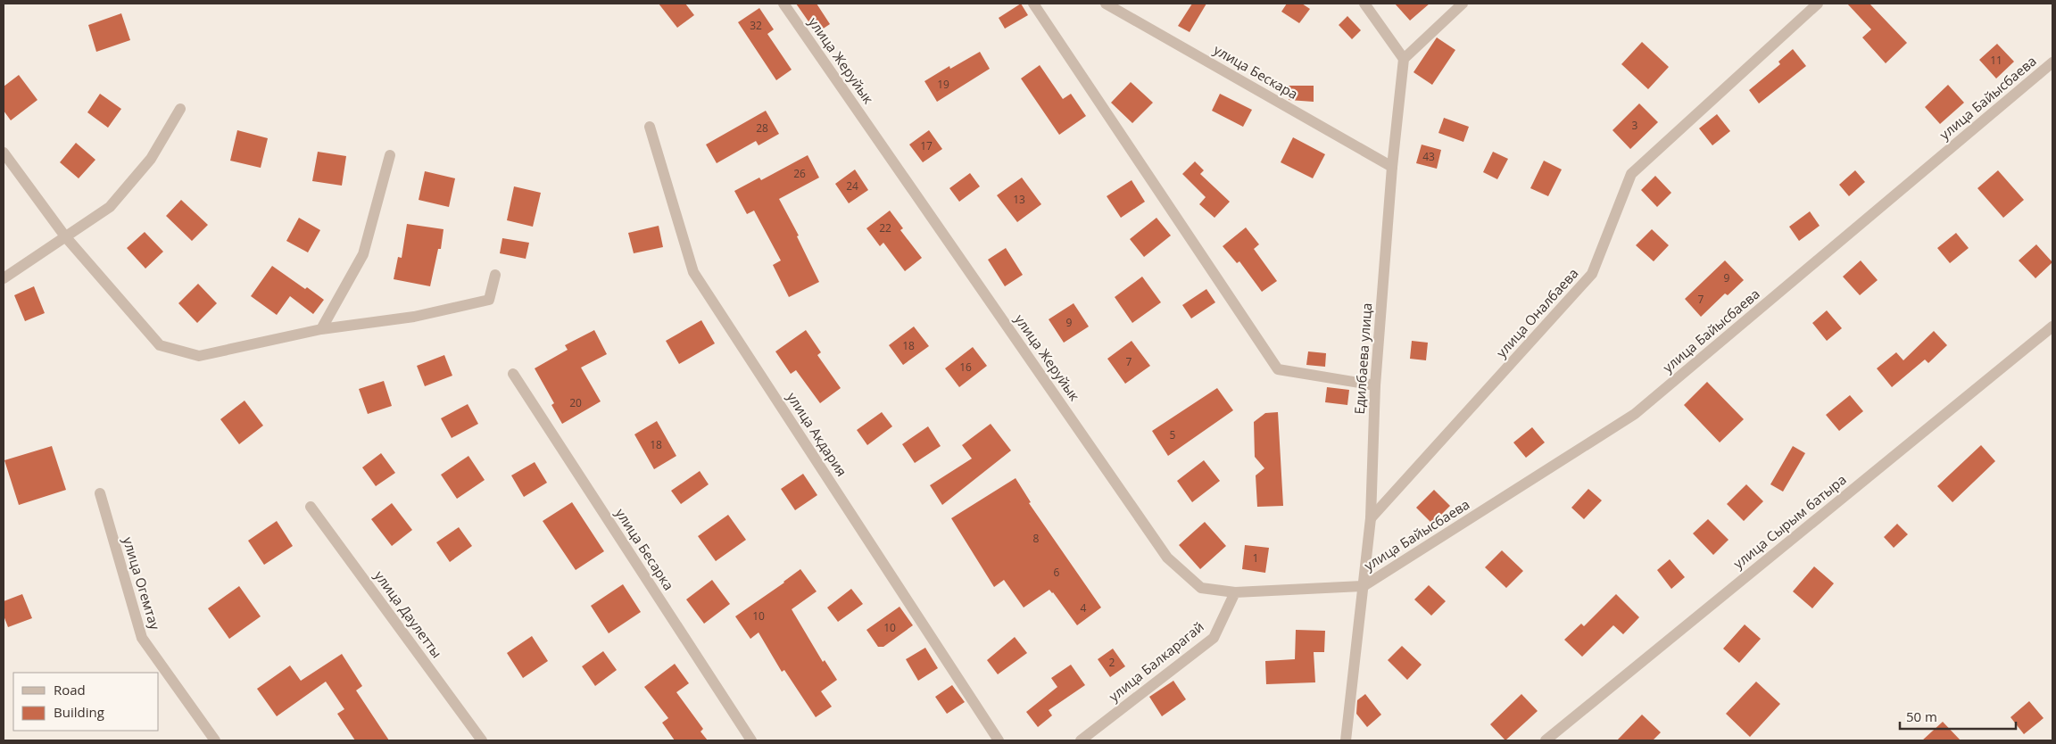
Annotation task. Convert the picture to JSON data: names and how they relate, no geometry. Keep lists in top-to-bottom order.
{
  "streets": {
    "street": [
      "улица Жеруйык",
      "улица Бескара",
      "улица Байысбаева",
      "улица Оналбаева",
      "Едилбаева улица",
      "улица Акдария",
      "улица Сырым батыра",
      "улица Бесарка",
      "улица Огемтау",
      "улица Даулетты",
      "улица Балкарагай"
    ]
  },
  "crossings": [
    ["улица Жеруйык", "улица Байысбаева"],
    ["улица Жеруйык", "Едилбаева улица"],
    ["улица Жеруйык", "улица Балкарагай"],
    ["улица Бескара", "Едилбаева улица"],
    ["улица Байысбаева", "Едилбаева улица"],
    ["улица Оналбаева", "Едилбаева улица"]
  ],
  "house_numbers": [
    "32",
    "11",
    "19",
    "3",
    "28",
    "17",
    "43",
    "26",
    "24",
    "13",
    "22",
    "9",
    "7",
    "9",
    "18",
    "7",
    "16",
    "20",
    "5",
    "18",
    "8",
    "1",
    "6",
    "4",
    "10",
    "10",
    "2"
  ],
  "legend": ["Road", "Building"],
  "scale_bar": "50 m"
}
